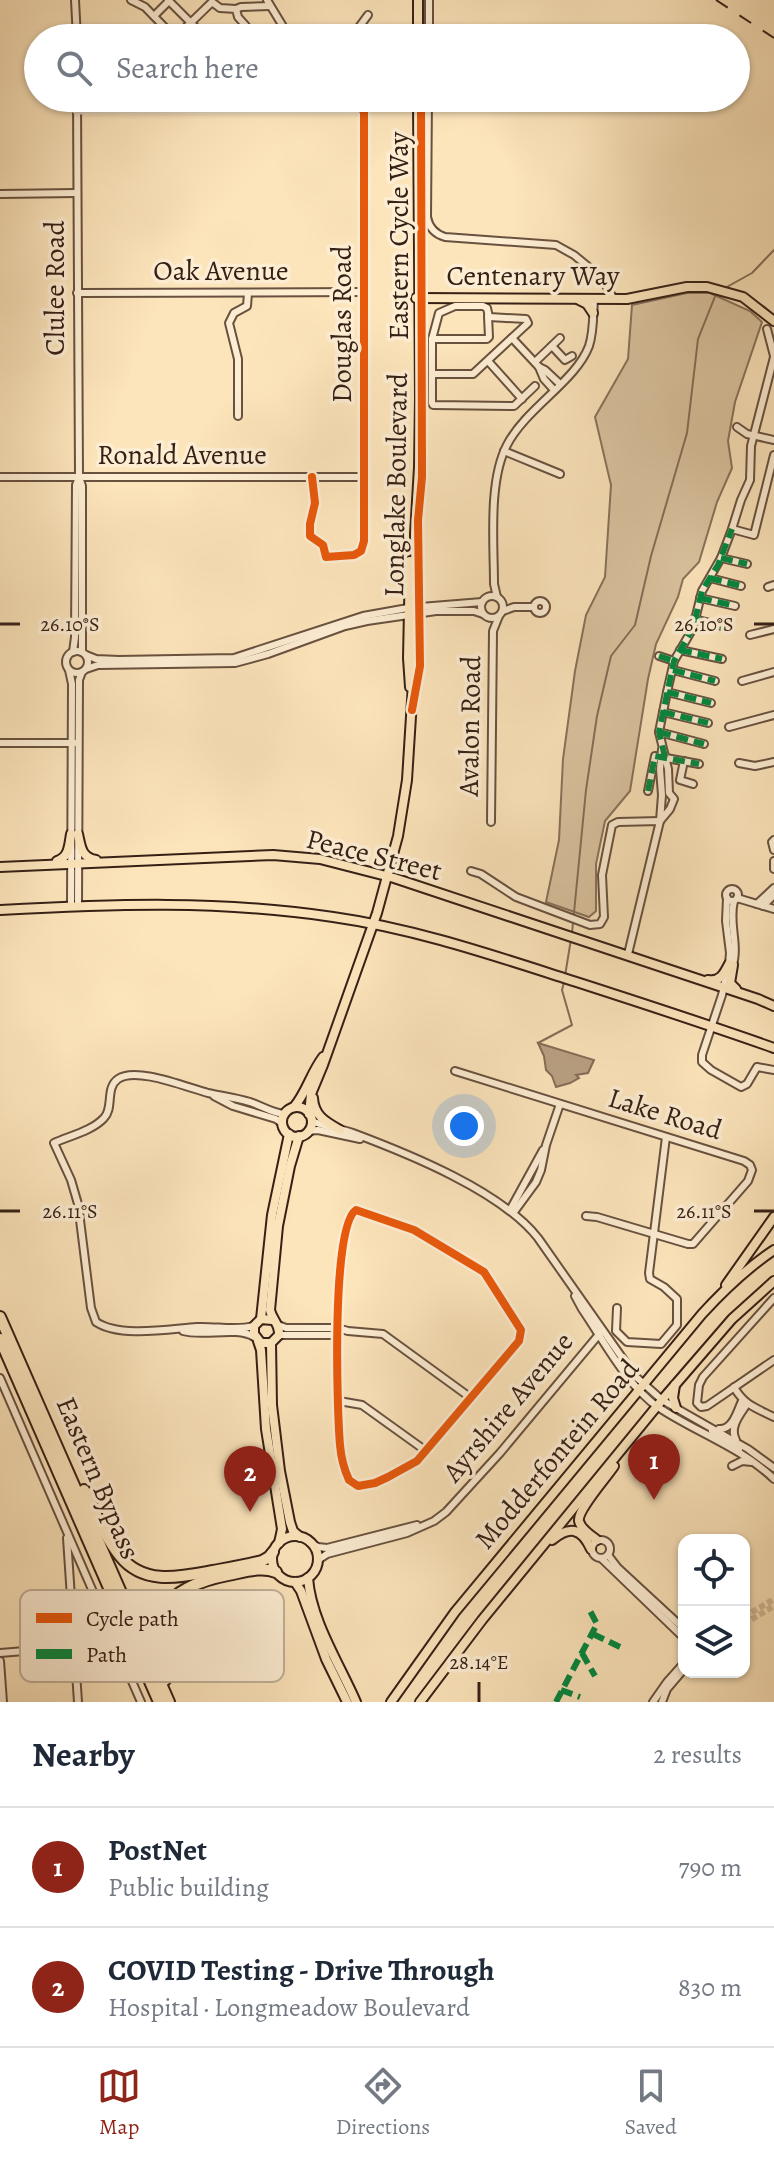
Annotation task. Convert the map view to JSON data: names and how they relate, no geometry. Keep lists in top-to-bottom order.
{
  "streets": {
    "highway": ["Eastern Bypass"],
    "main road": [
      "Centenary Way",
      "Longlake Boulevard",
      "Peace Street",
      "Modderfontein Road"
    ],
    "street": [
      "Oak Avenue",
      "Clulee Road",
      "Douglas Road",
      "Ronald Avenue",
      "Avalon Road",
      "Lake Road",
      "Ayrshire Avenue"
    ],
    "cycle path": ["Eastern Cycle Way"]
  },
  "crossings": [
    ["Oak Avenue", "Clulee Road"],
    ["Oak Avenue", "Douglas Road"],
    ["Centenary Way", "Longlake Boulevard"],
    ["Clulee Road", "Ronald Avenue"],
    ["Douglas Road", "Ronald Avenue"],
    ["Longlake Boulevard", "Peace Street"]
  ],
  "legend": ["Cycle path", "Path"],
  "page": {
    "search": "Search here",
    "pins": ["1", "2"],
    "heading": ["Nearby", "2 results"],
    "list": [
      {
        "mark": "1",
        "name": "PostNet",
        "note": "Public building",
        "value": "790 m"
      },
      {
        "mark": "2",
        "name": "COVID Testing - Drive Through",
        "note": "Hospital · Longmeadow Boulevard",
        "value": "830 m"
      }
    ],
    "nav": ["Map", "Directions", "Saved"]
  },
  "coordinates": ["26.10°S", "26.11°S", "28.14°E"]
}
